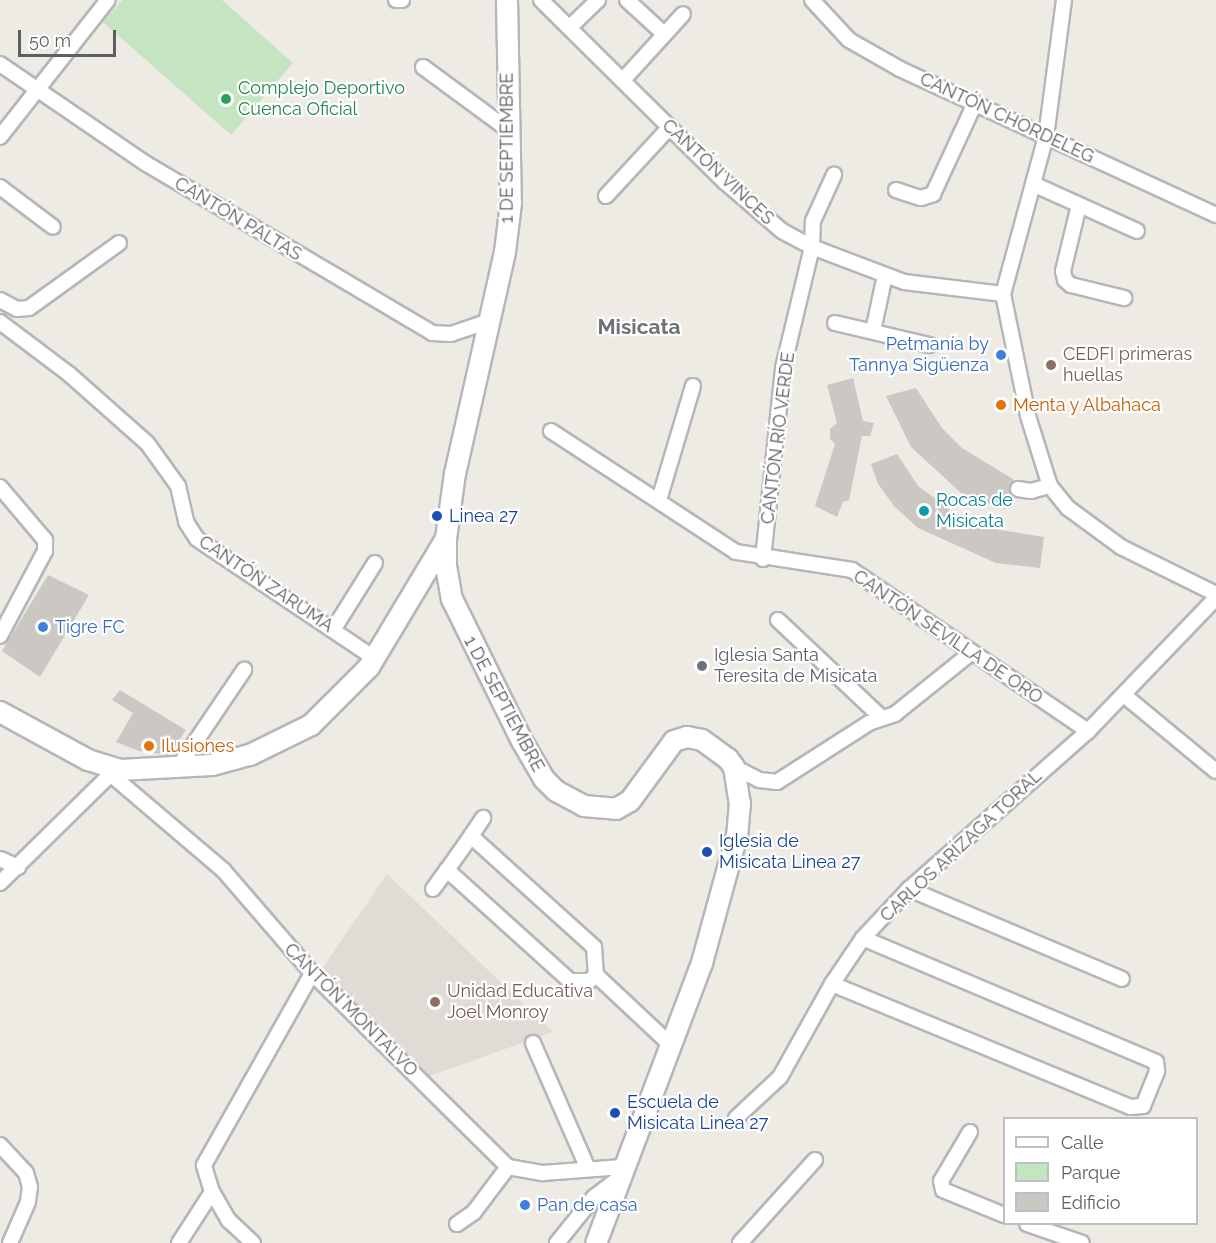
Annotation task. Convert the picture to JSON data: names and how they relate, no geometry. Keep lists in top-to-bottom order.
{
  "streets": {
    "street": [
      "CANTÓN CHORDELEG",
      "1 DE SEPTIEMBRE",
      "CANTÓN VINCES",
      "CANTÓN PALTAS",
      "CANTÓN RÍO VERDE",
      "CANTÓN ZARUMA",
      "CANTÓN SEVILLA DE ORO",
      "CARLOS ARÍZAGA TORAL",
      "CANTÓN MONTALVO"
    ]
  },
  "crossings": [
    ["1 DE SEPTIEMBRE", "CANTÓN PALTAS"],
    ["CANTÓN VINCES", "CANTÓN RÍO VERDE"],
    ["CANTÓN RÍO VERDE", "CANTÓN SEVILLA DE ORO"],
    ["CANTÓN SEVILLA DE ORO", "CARLOS ARÍZAGA TORAL"]
  ],
  "districts": ["Misicata"],
  "places": [
    "Complejo Deportivo Cuenca Oficial",
    "Petmanía by Tannya Sigüenza",
    "CEDFI primeras huellas",
    "Menta y Albahaca",
    "Rocas de Misicata",
    "Linea 27",
    "Tigre FC",
    "Iglesia Santa Teresita de Misicata",
    "Ilusiones",
    "Iglesia de Misicata Linea 27",
    "Unidad Educativa Joel Monroy",
    "Escuela de Misicata Linea 27",
    "Pan de casa"
  ],
  "legend": ["Calle", "Parque", "Edificio"],
  "scale_bar": "50 m"
}
